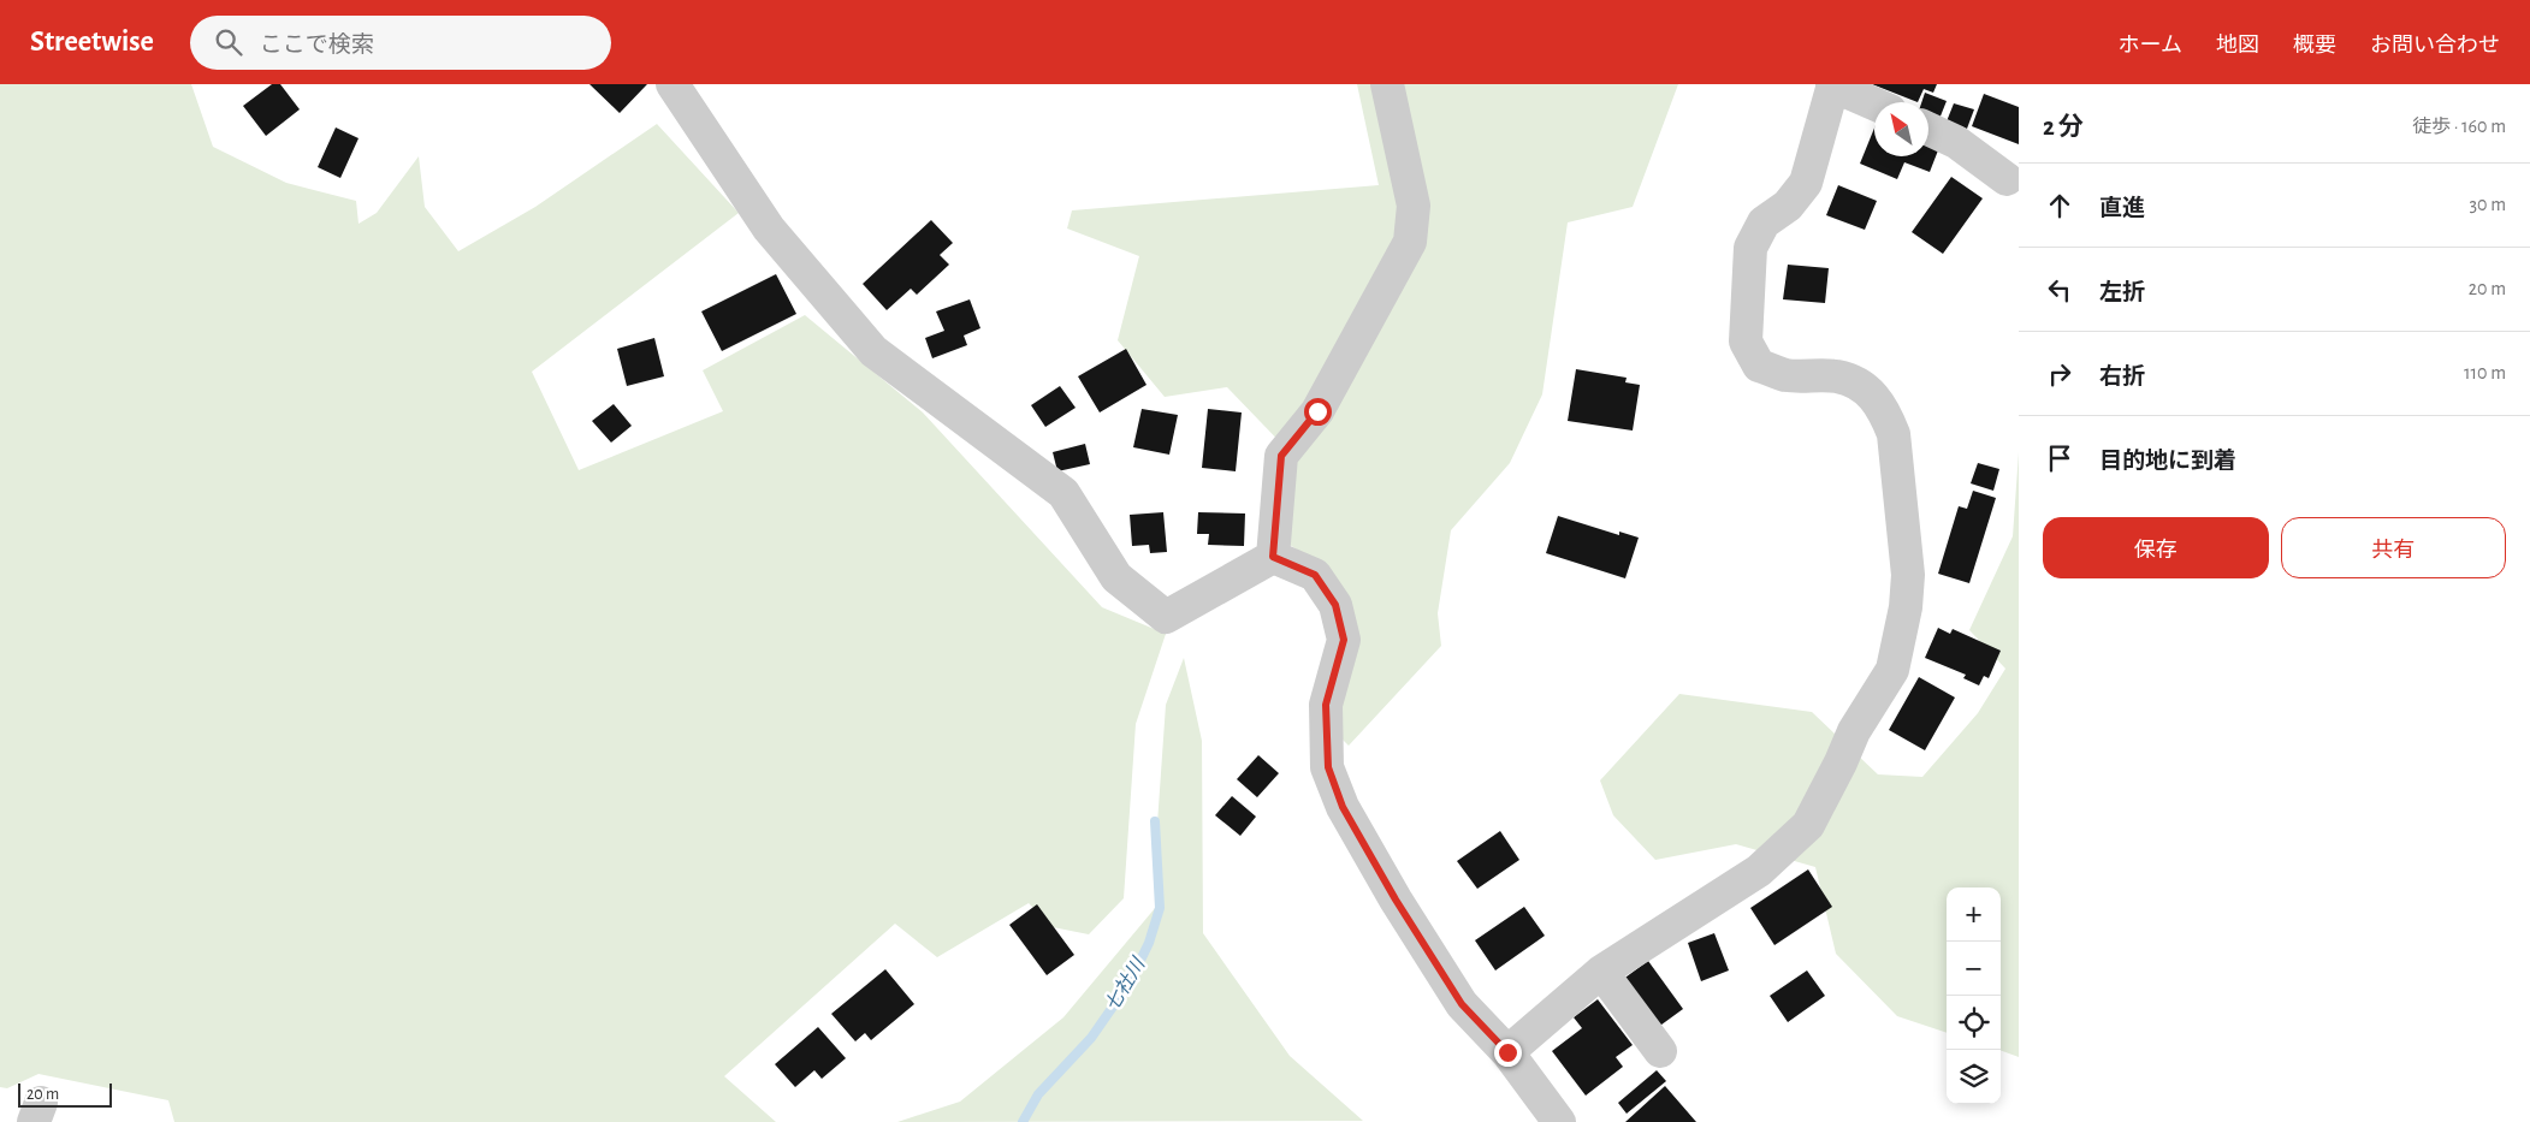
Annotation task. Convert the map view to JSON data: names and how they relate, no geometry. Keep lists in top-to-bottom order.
{
  "water": ["七社川"],
  "scale_bar": "20 m",
  "north": "top left",
  "page": {
    "header": "Streetwise",
    "search": "ここで検索",
    "nav": [
      "ホーム",
      "地図",
      "概要",
      "お問い合わせ"
    ],
    "heading": ["2 分", "徒歩 · 160 m"],
    "list": [
      ["直進", "30 m"],
      ["左折", "20 m"],
      ["右折", "110 m"],
      "目的地に到着"
    ],
    "buttons": ["保存", "共有"],
    "map_buttons": ["+", "−"],
    "scale": "20 m"
  }
}
